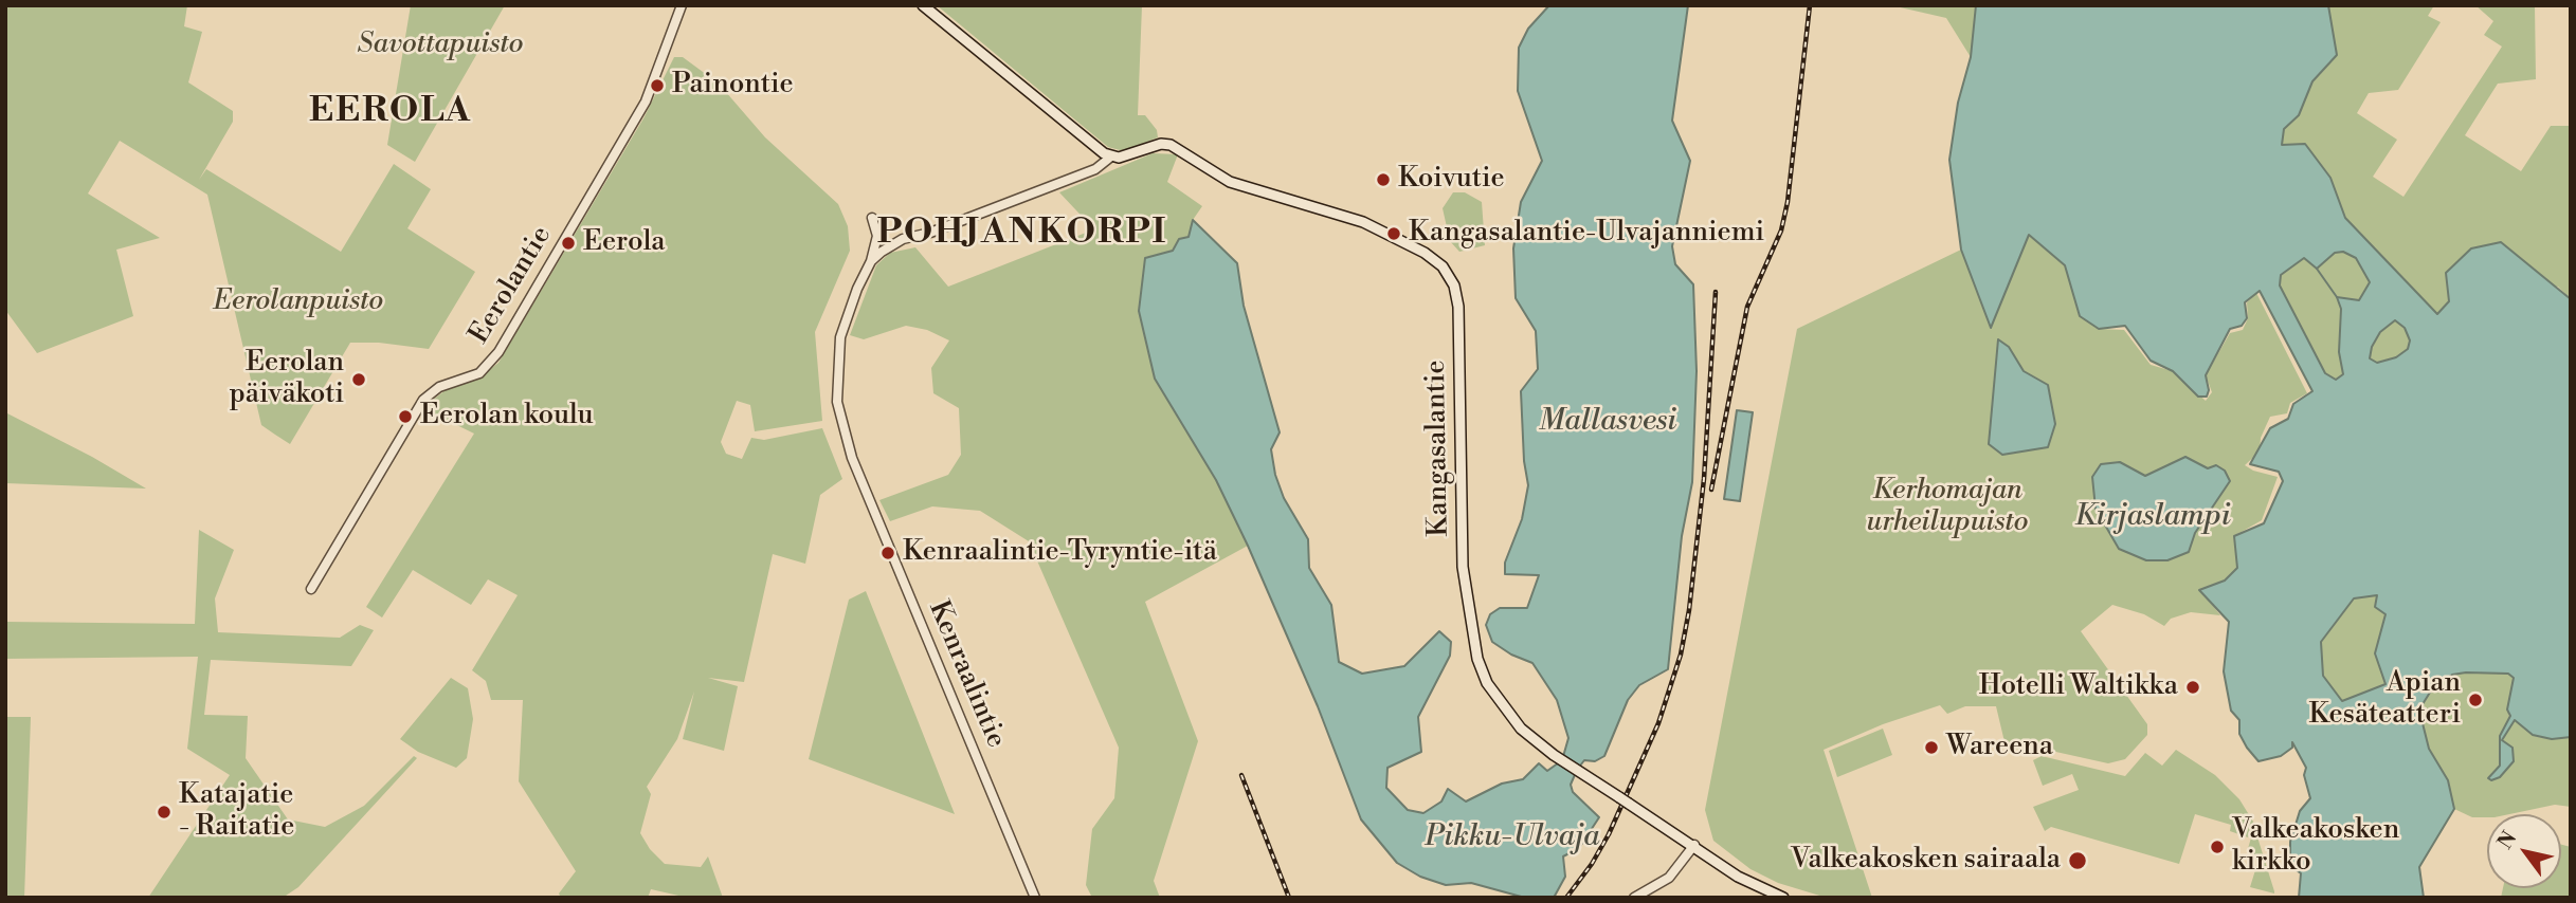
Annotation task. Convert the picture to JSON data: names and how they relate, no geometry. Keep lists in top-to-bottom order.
{
  "streets": {
    "main road": ["Kangasalantie"],
    "street": ["Eerolantie", "Kenraalintie"]
  },
  "districts": ["EEROLA", "POHJANKORPI"],
  "water": ["Mallasvesi", "Kirjaslampi", "Pikku-Ulvaja"],
  "parks": ["Savottapuisto", "Eerolanpuisto", "Kerhomajan urheilupuisto"],
  "places": [
    "Painontie",
    "Koivutie",
    "Kangasalantie-Ulvajanniemi",
    "Eerola",
    "Eerolan päiväkoti",
    "Eerolan koulu",
    "Kenraalintie-Tyryntie-itä",
    "Hotelli Waltikka",
    "Apian Kesäteatteri",
    "Wareena",
    "Katajatie - Raitatie",
    "Valkeakosken kirkko",
    "Valkeakosken sairaala"
  ],
  "north": "top left"
}
